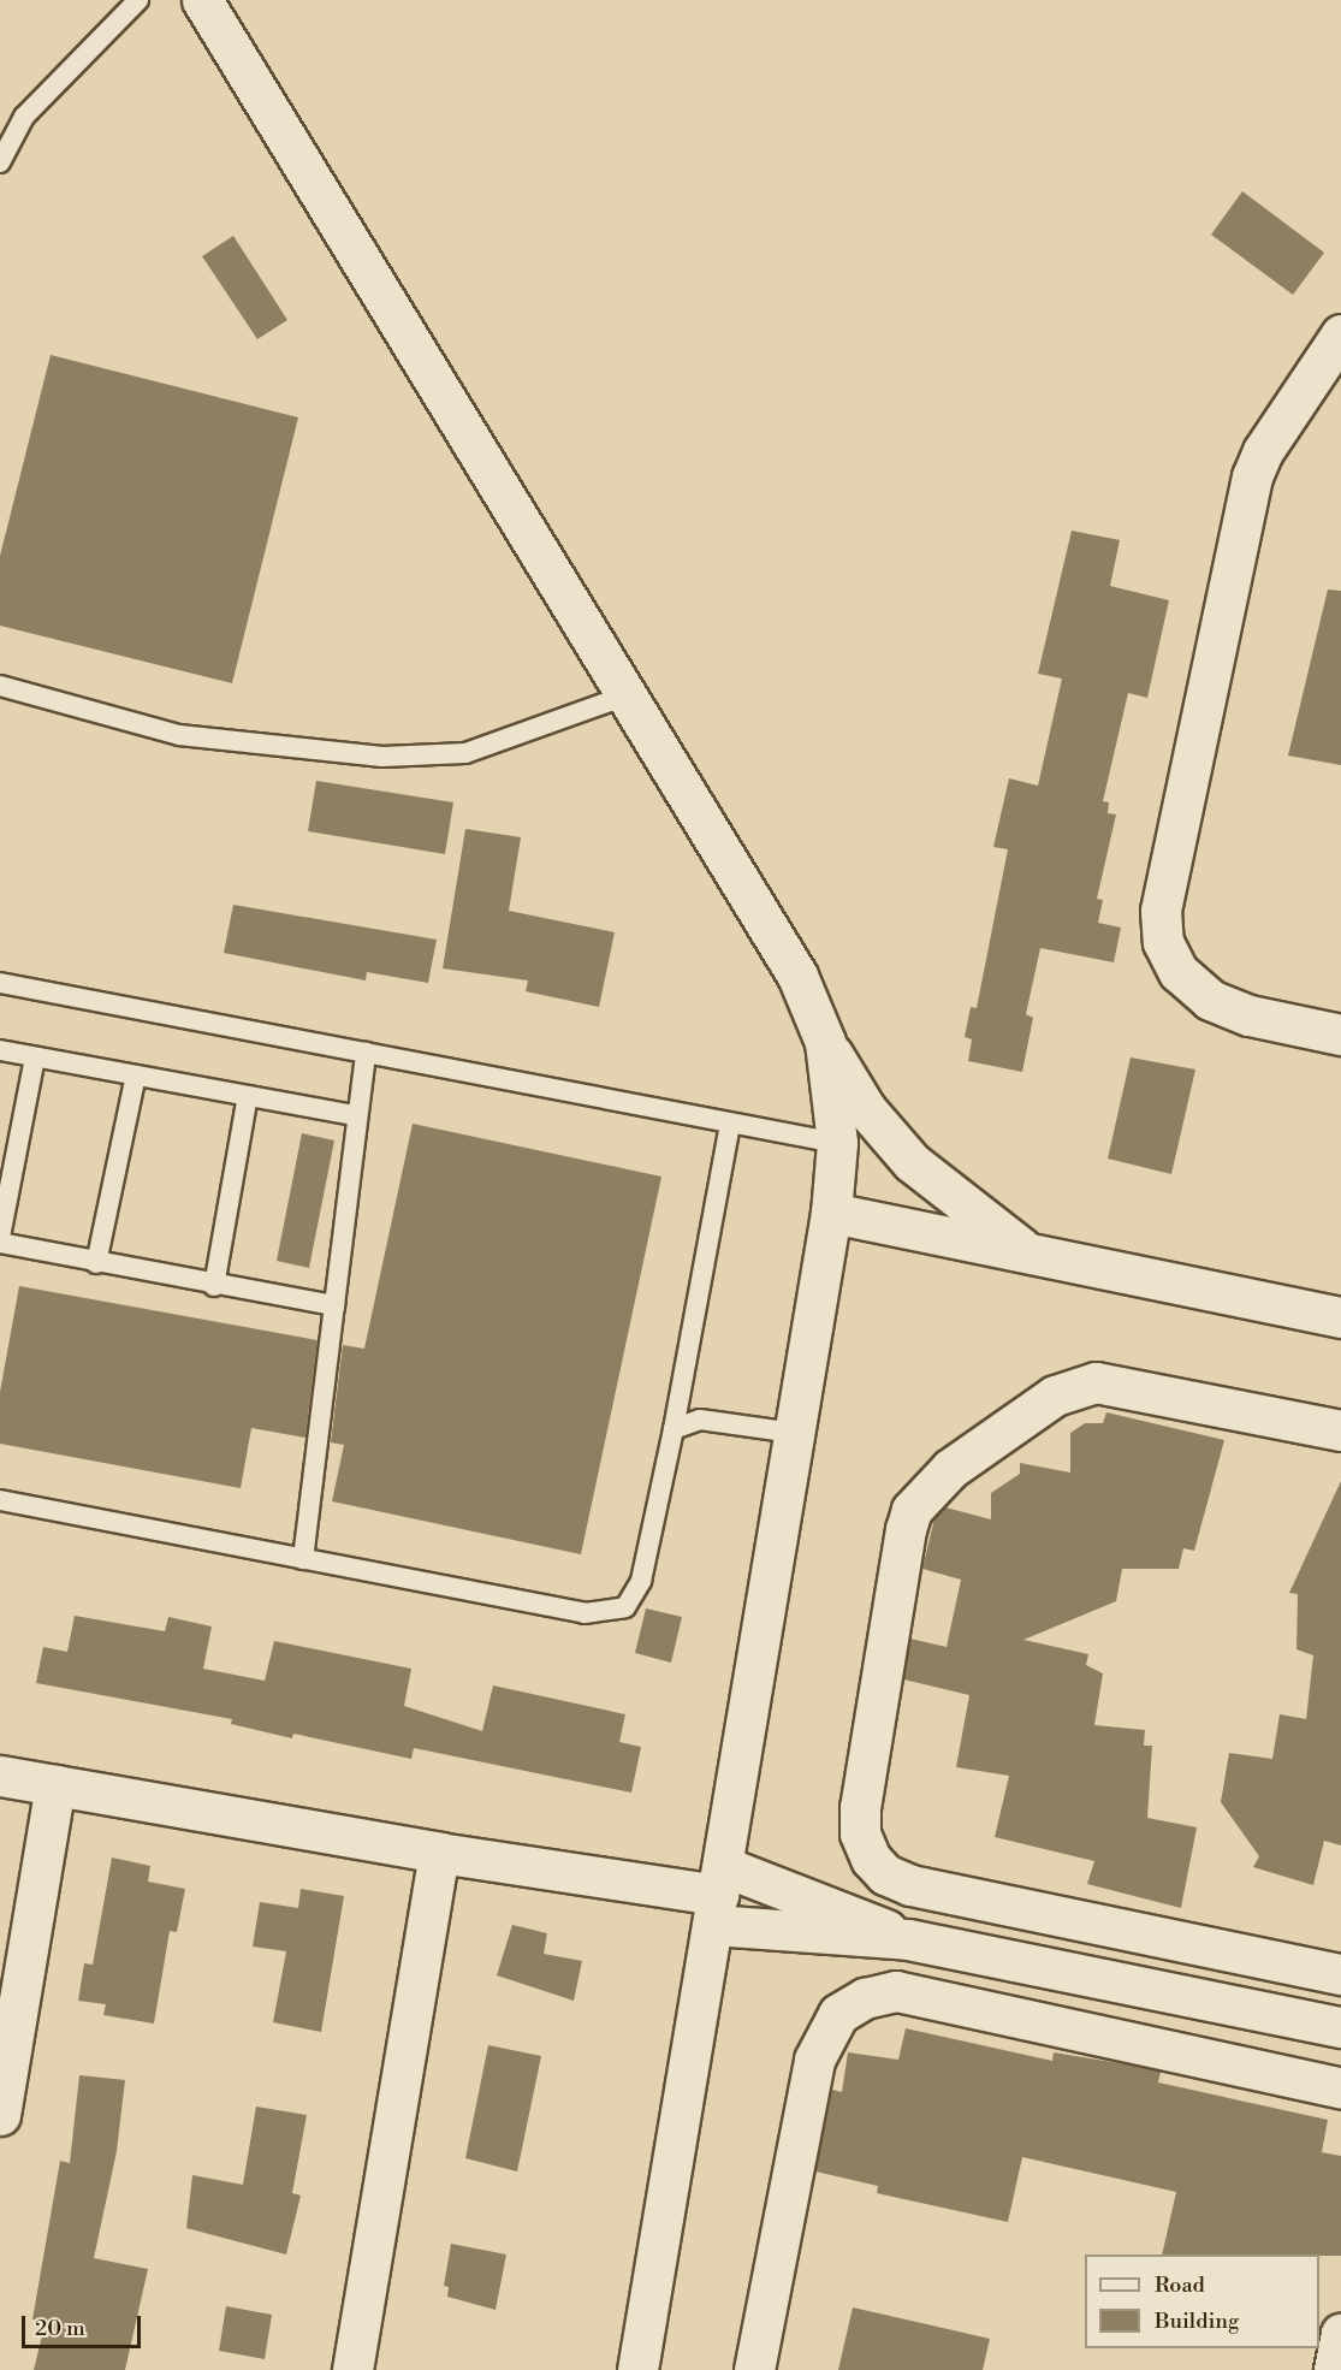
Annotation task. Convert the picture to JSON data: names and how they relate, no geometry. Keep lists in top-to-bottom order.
{
  "legend": ["Road", "Building"],
  "scale_bar": "20 m"
}
